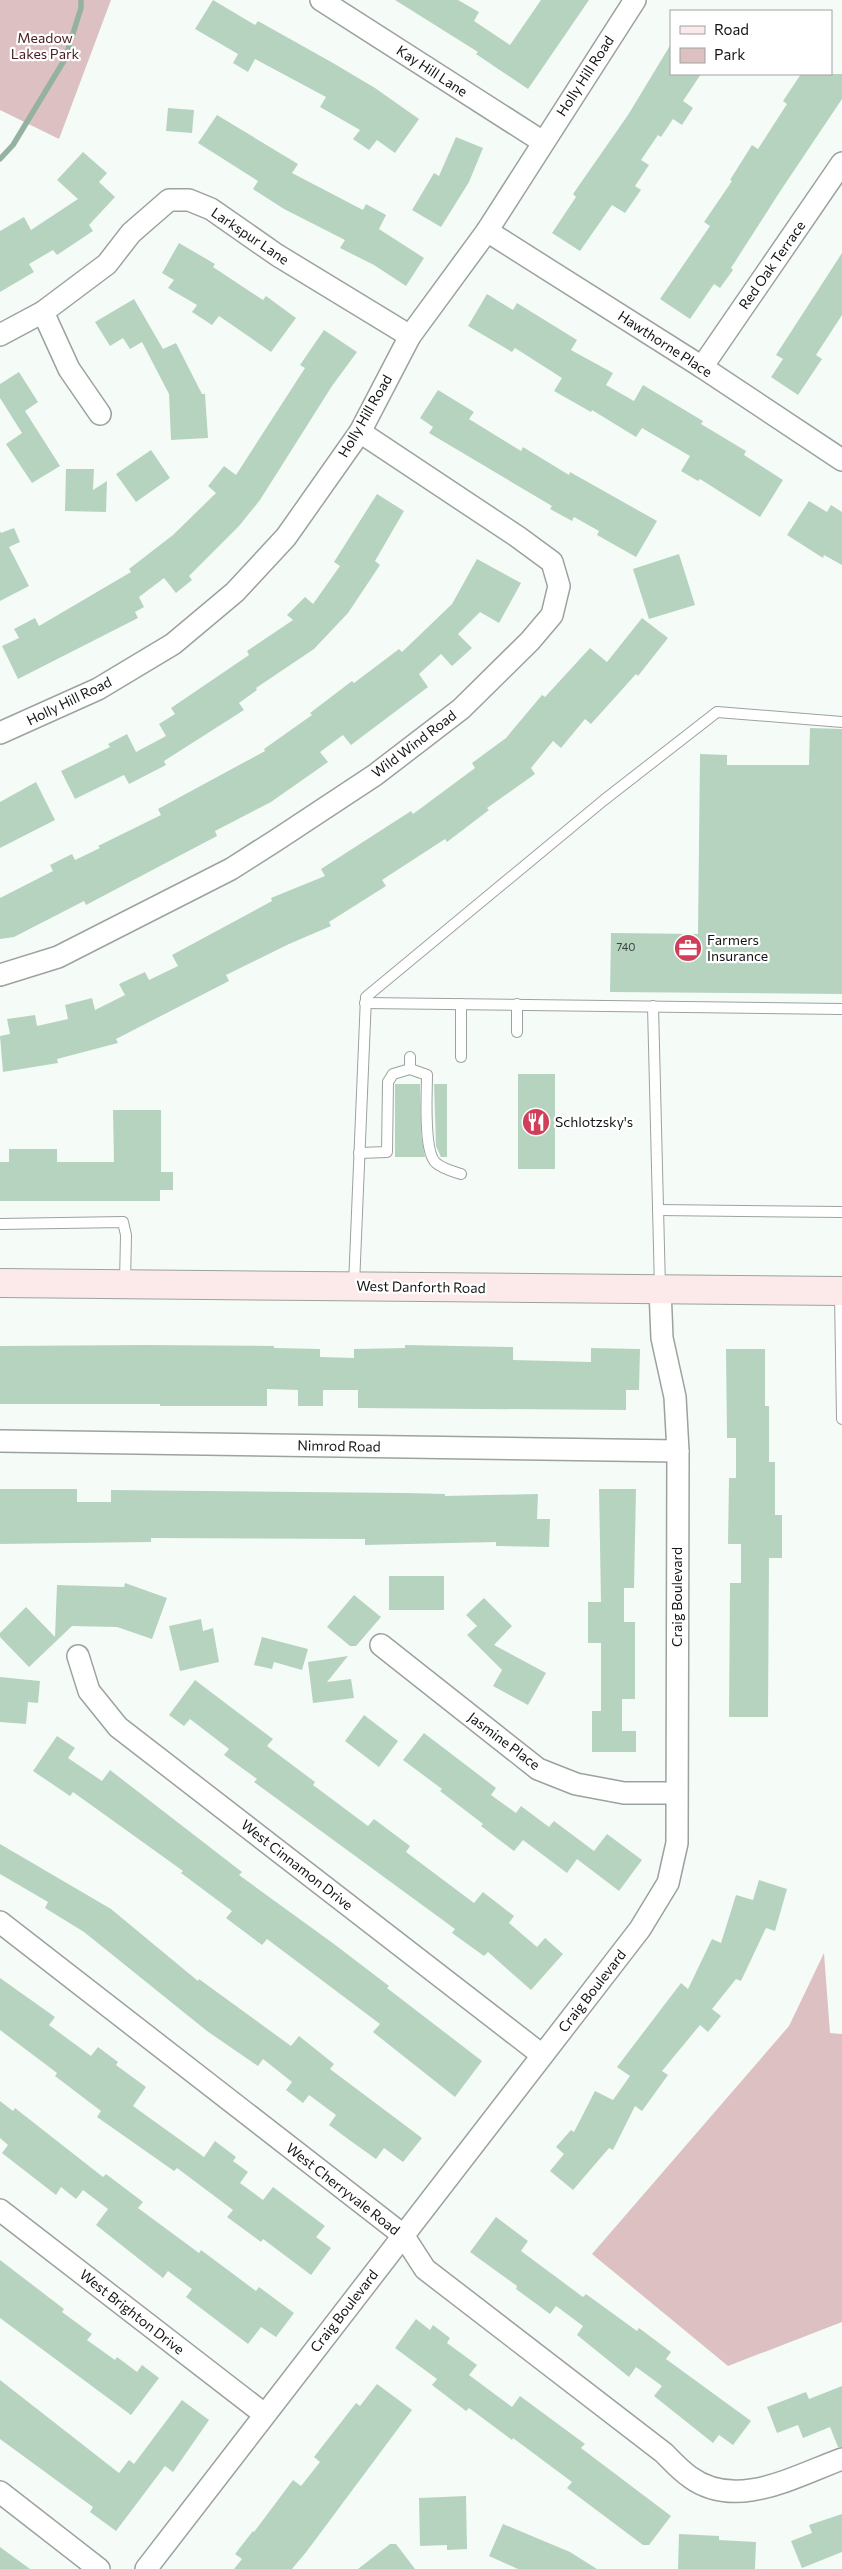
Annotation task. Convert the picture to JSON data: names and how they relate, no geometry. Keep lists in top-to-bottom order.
{
  "streets": {
    "main road": ["West Danforth Road"],
    "street": [
      "Kay Hill Lane",
      "Holly Hill Road",
      "Larkspur Lane",
      "Red Oak Terrace",
      "Hawthorne Place",
      "Wild Wind Road",
      "Nimrod Road",
      "Craig Boulevard",
      "Jasmine Place",
      "West Cinnamon Drive",
      "West Cherryvale Road",
      "West Brighton Drive"
    ]
  },
  "crossings": [
    ["Kay Hill Lane", "Holly Hill Road"],
    ["Holly Hill Road", "Larkspur Lane"],
    ["Holly Hill Road", "Hawthorne Place"],
    ["Holly Hill Road", "Wild Wind Road"],
    ["Red Oak Terrace", "Hawthorne Place"],
    ["West Danforth Road", "Craig Boulevard"],
    ["Nimrod Road", "Craig Boulevard"],
    ["Craig Boulevard", "Jasmine Place"],
    ["Craig Boulevard", "West Cinnamon Drive"],
    ["Craig Boulevard", "West Cherryvale Road"],
    ["Craig Boulevard", "West Brighton Drive"]
  ],
  "parks": ["Meadow Lakes Park"],
  "places": {
    "office": ["Farmers Insurance"],
    "restaurant": ["Schlotzsky's"]
  },
  "house_numbers": ["740"],
  "legend": ["Road", "Park"]
}
